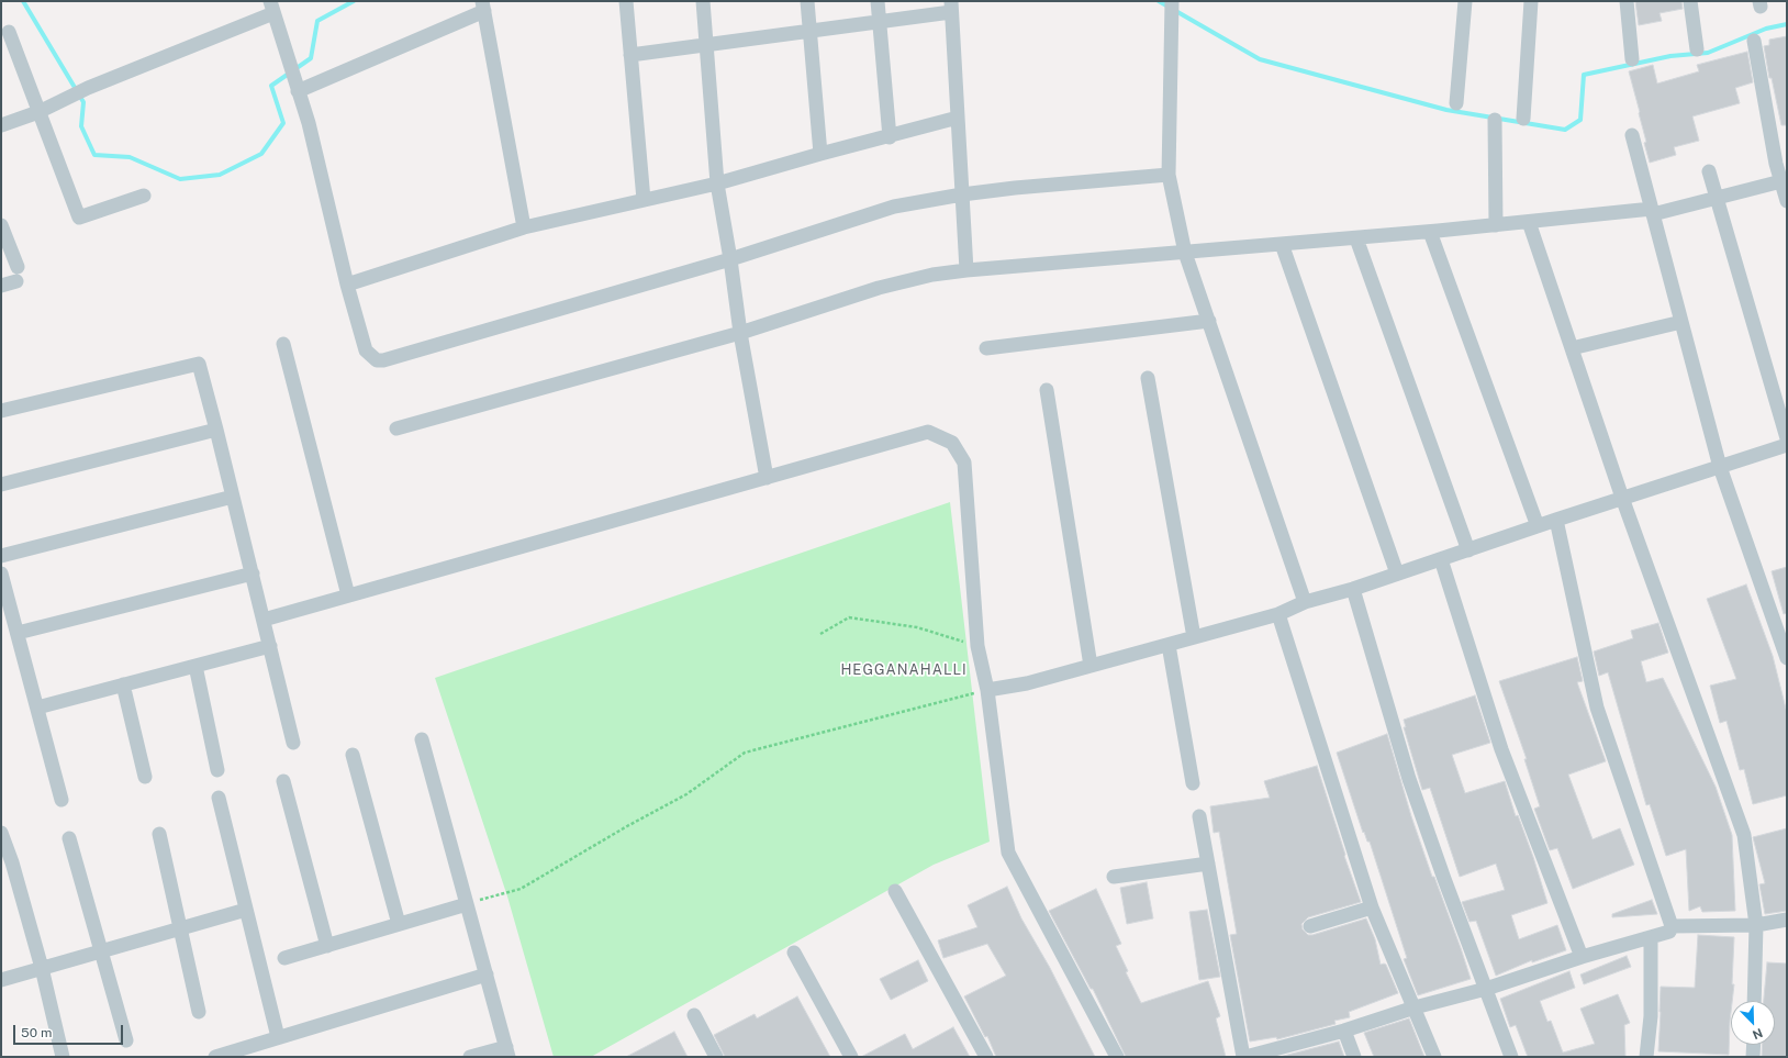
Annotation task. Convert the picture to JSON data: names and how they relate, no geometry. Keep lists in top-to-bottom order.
{
  "districts": ["HEGGANAHALLI"],
  "scale_bar": "50 m",
  "north": "bottom right"
}
